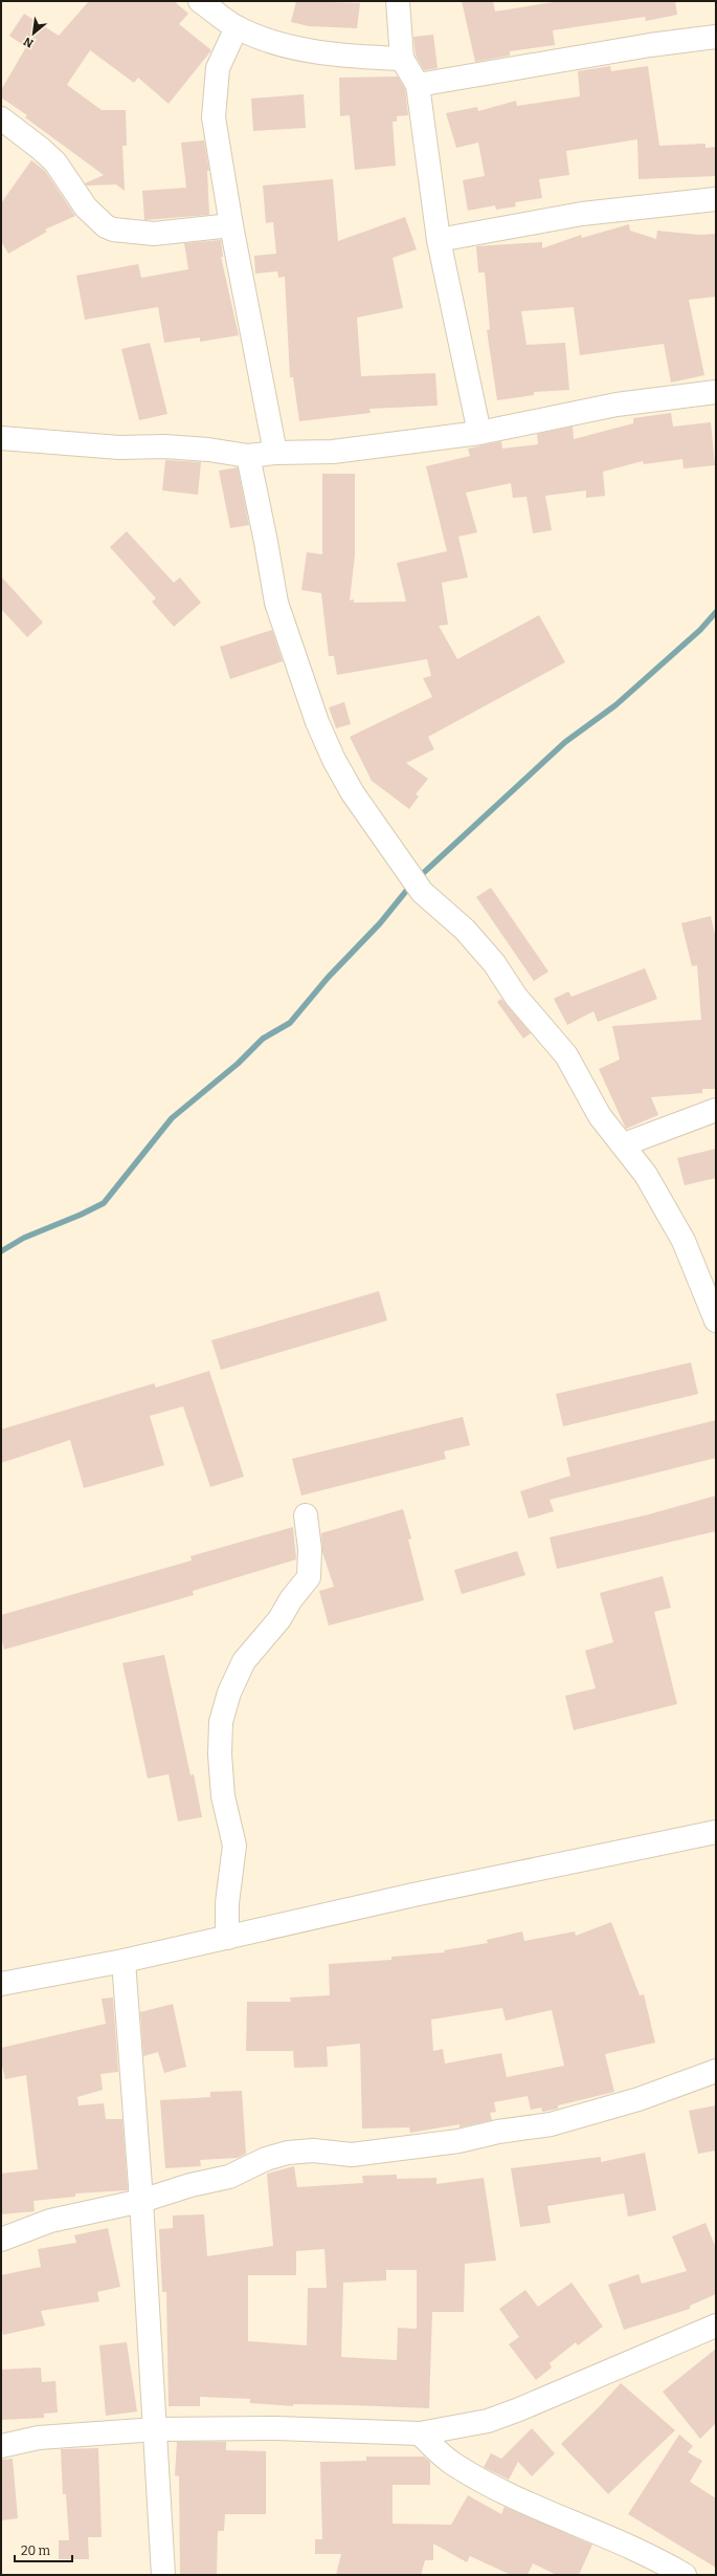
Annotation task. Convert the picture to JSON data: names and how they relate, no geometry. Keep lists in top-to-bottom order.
{
  "scale_bar": "20 m",
  "north": "bottom left"
}
